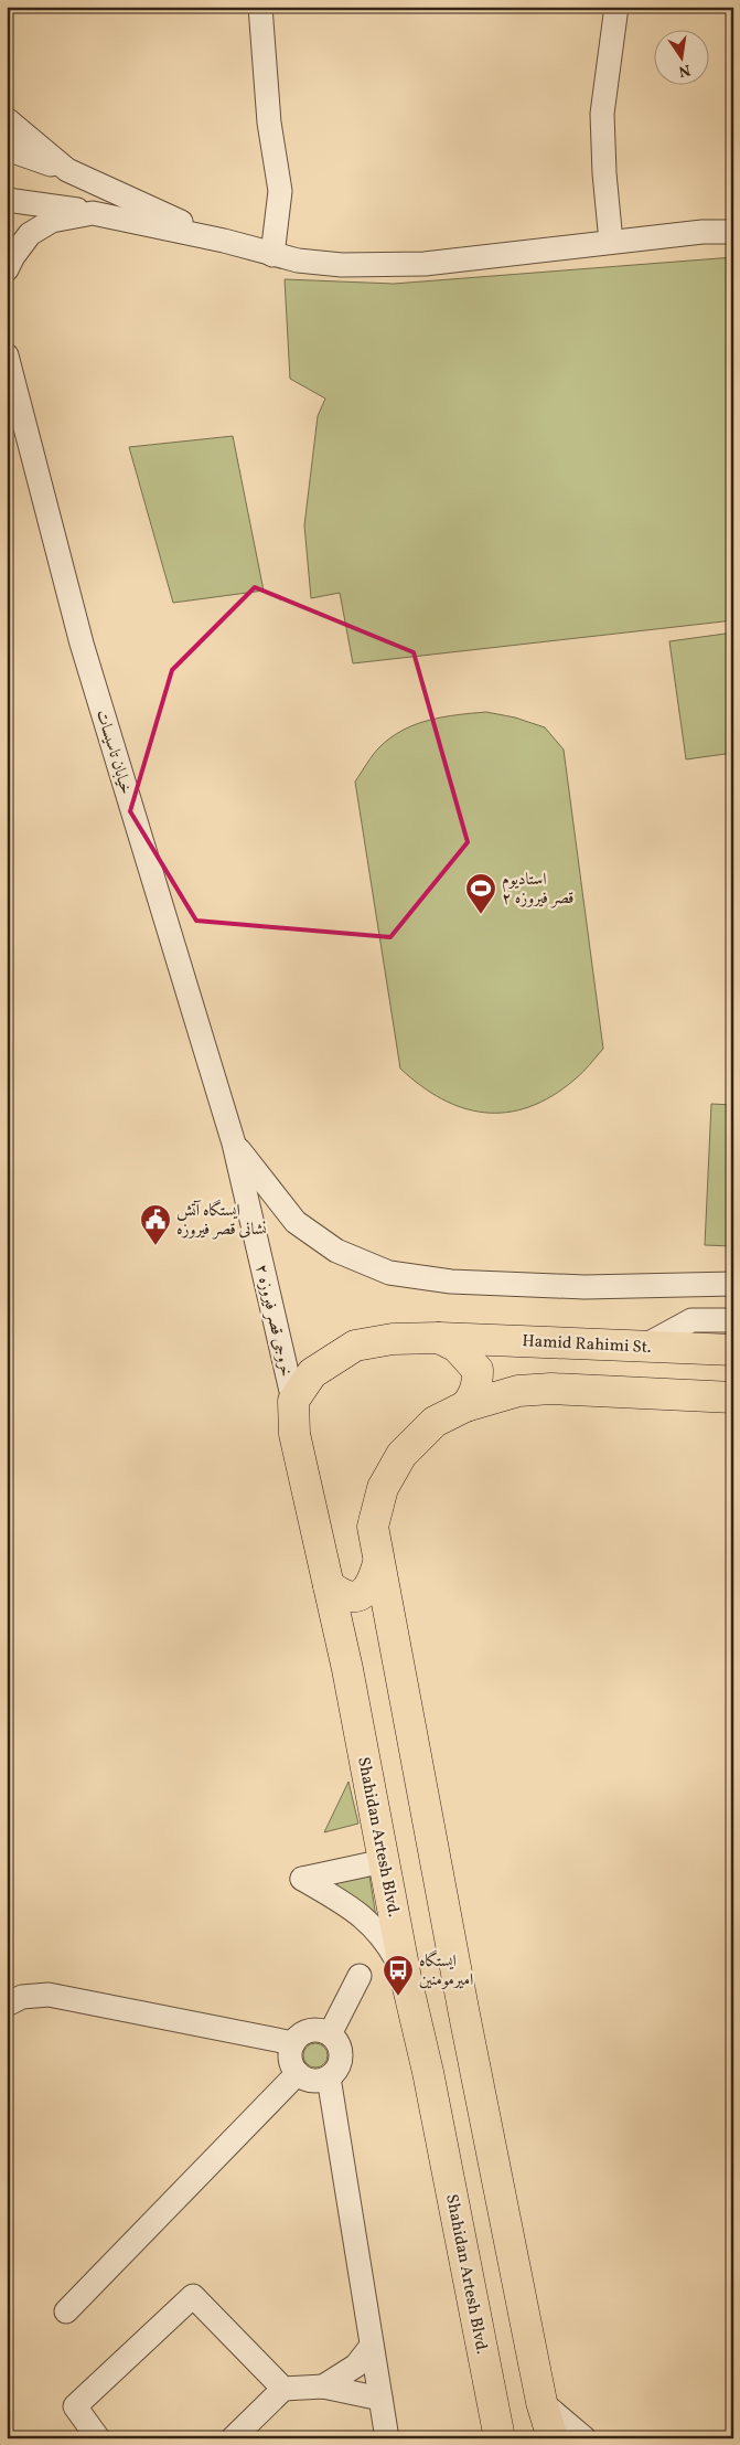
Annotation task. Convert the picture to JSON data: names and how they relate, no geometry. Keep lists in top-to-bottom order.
{
  "streets": {
    "main road": ["Hamid Rahimi St.", "Shahidan Artesh Blvd."],
    "street": ["خیابان تاسیسات", "خروجی قصر فیروزه ۲"]
  },
  "crossings": [
    ["خیابان تاسیسات", "خروجی قصر فیروزه ۲"],
    ["خروجی قصر فیروزه ۲", "Shahidan Artesh Blvd."]
  ],
  "places": {
    "sports": ["استادیوم قصر فیروزه ۲"],
    "public building": ["ایستگاه آتش نشانی قصر فیروزه"],
    "bus stop": ["ایستگاه امیرمومنین"]
  },
  "north": "bottom"
}
